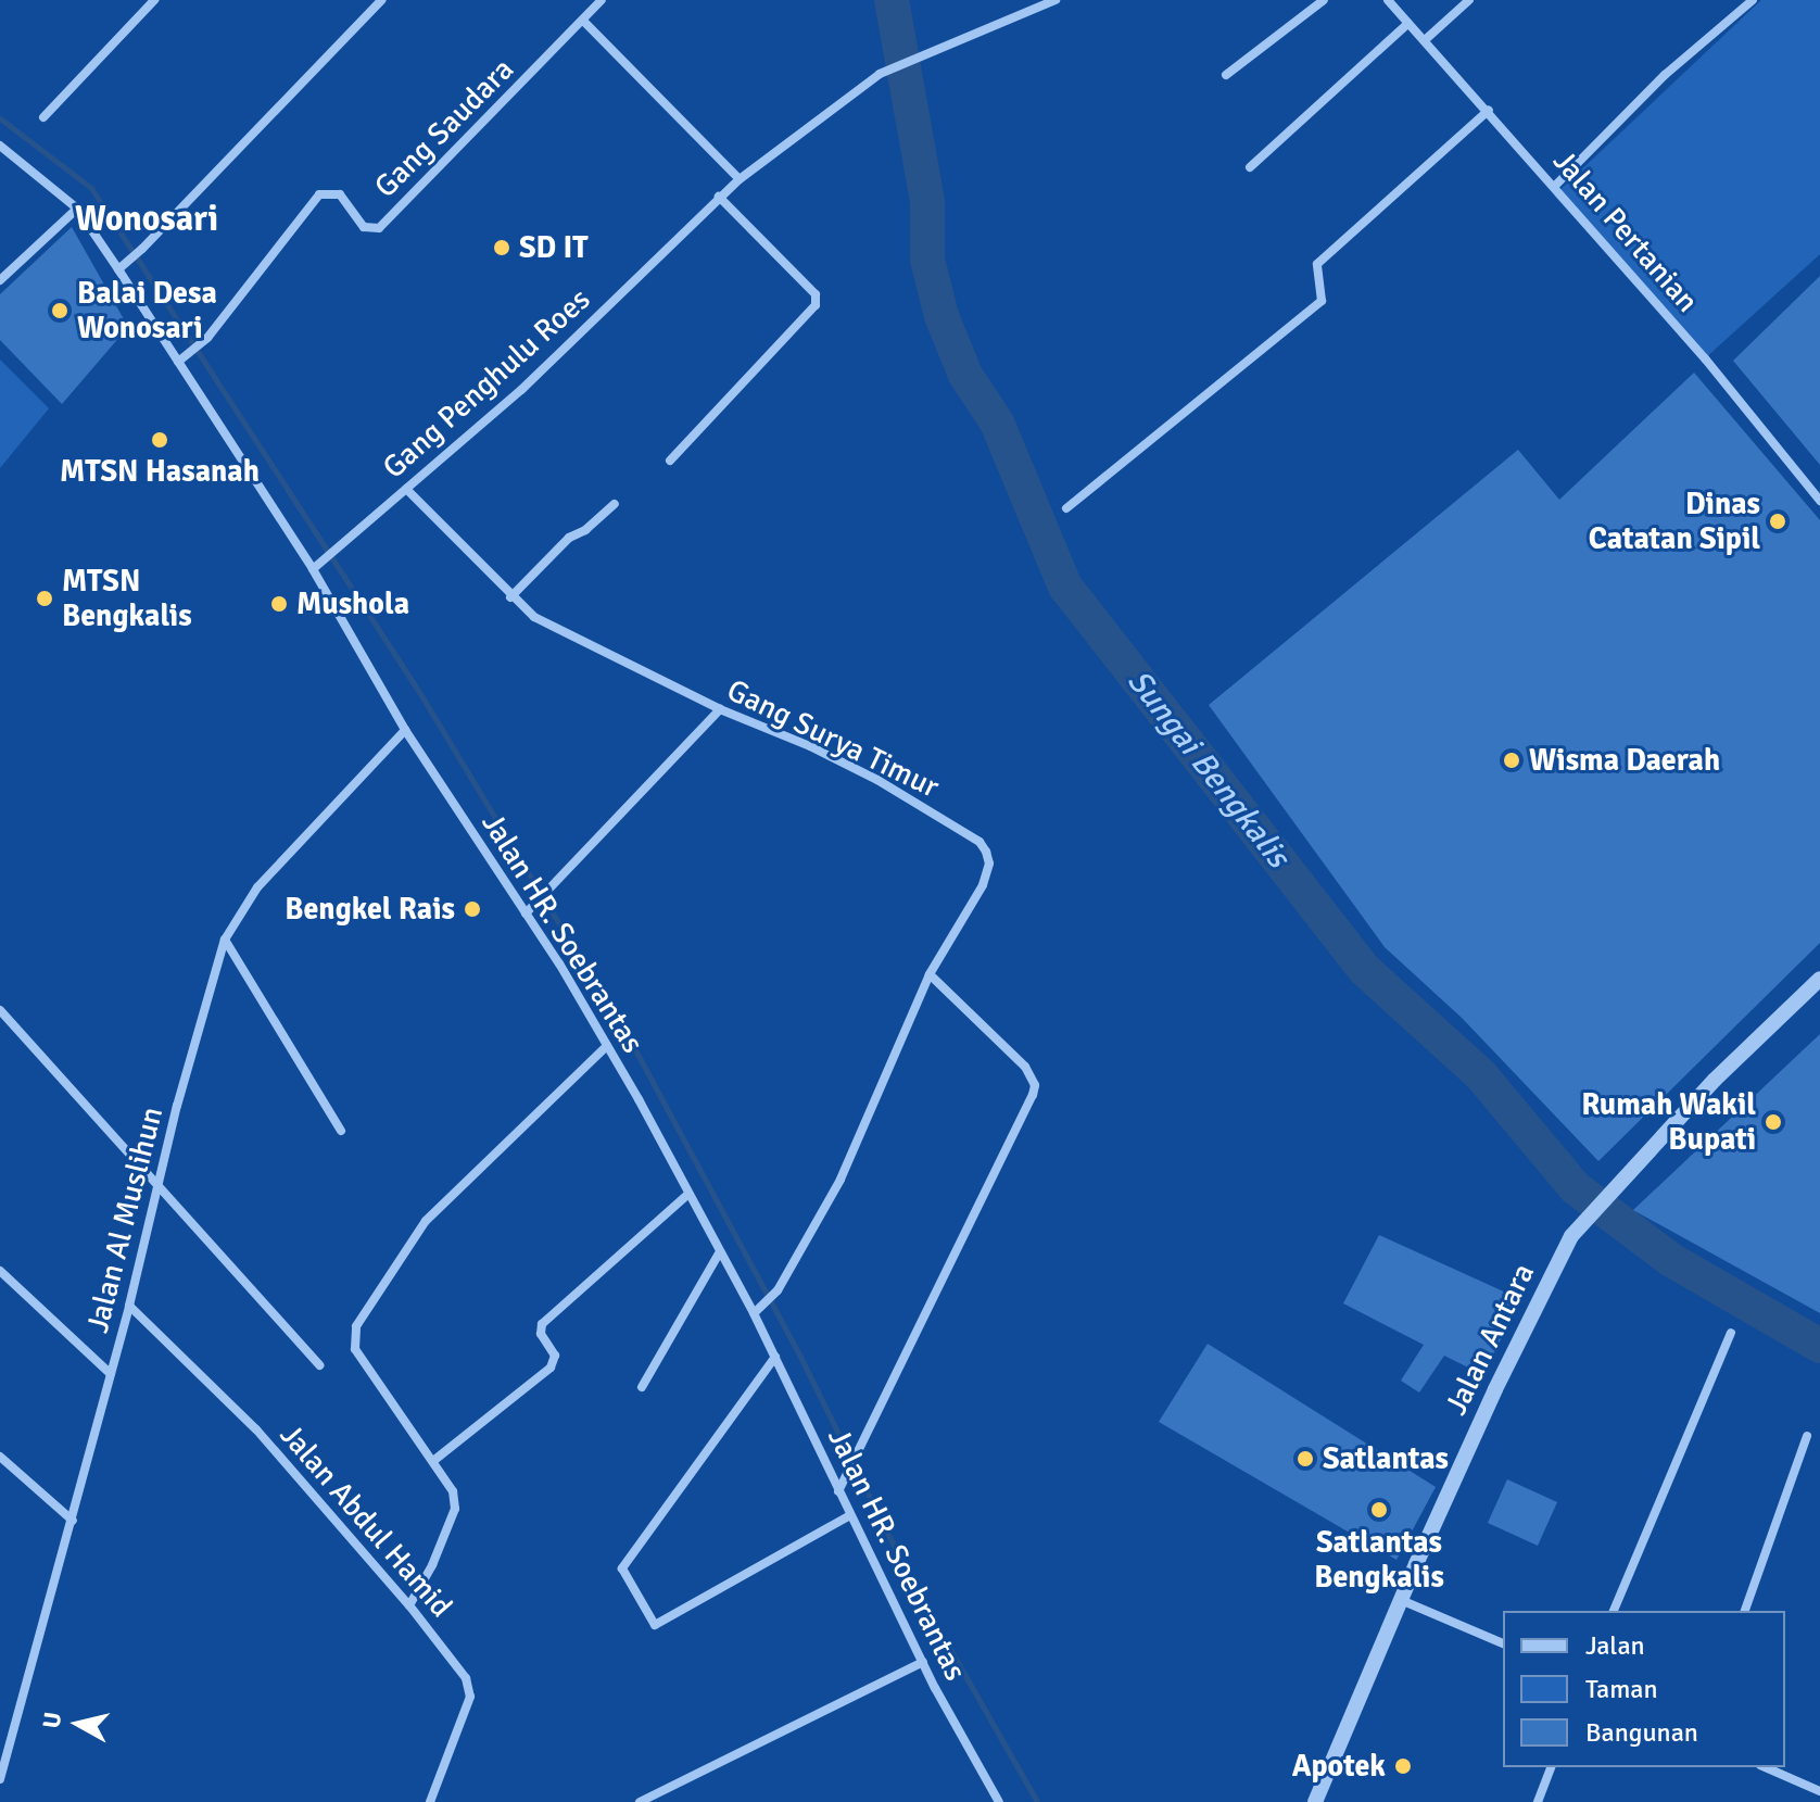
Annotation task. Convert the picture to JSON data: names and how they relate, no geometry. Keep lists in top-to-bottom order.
{
  "streets": {
    "street": [
      "Gang Saudara",
      "Jalan Pertanian",
      "Gang Penghulu Roes",
      "Gang Surya Timur",
      "Jalan HR. Soebrantas",
      "Jalan Al Muslihun",
      "Jalan Antara",
      "Jalan Abdul Hamid"
    ]
  },
  "crossings": [
    ["Gang Saudara", "Jalan HR. Soebrantas"],
    ["Gang Penghulu Roes", "Gang Surya Timur"],
    ["Gang Penghulu Roes", "Jalan HR. Soebrantas"],
    ["Gang Surya Timur", "Jalan HR. Soebrantas"],
    ["Jalan HR. Soebrantas", "Jalan Al Muslihun"],
    ["Jalan Al Muslihun", "Jalan Abdul Hamid"]
  ],
  "districts": ["Wonosari"],
  "water": ["Sungai Bengkalis"],
  "places": [
    "SD IT",
    "Balai Desa Wonosari",
    "MTSN Hasanah",
    "Dinas Catatan Sipil",
    "MTSN Bengkalis",
    "Mushola",
    "Wisma Daerah",
    "Bengkel Rais",
    "Rumah Wakil Bupati",
    "Satlantas",
    "Satlantas Bengkalis",
    "Apotek"
  ],
  "legend": ["Jalan", "Taman", "Bangunan"],
  "north": "left"
}
